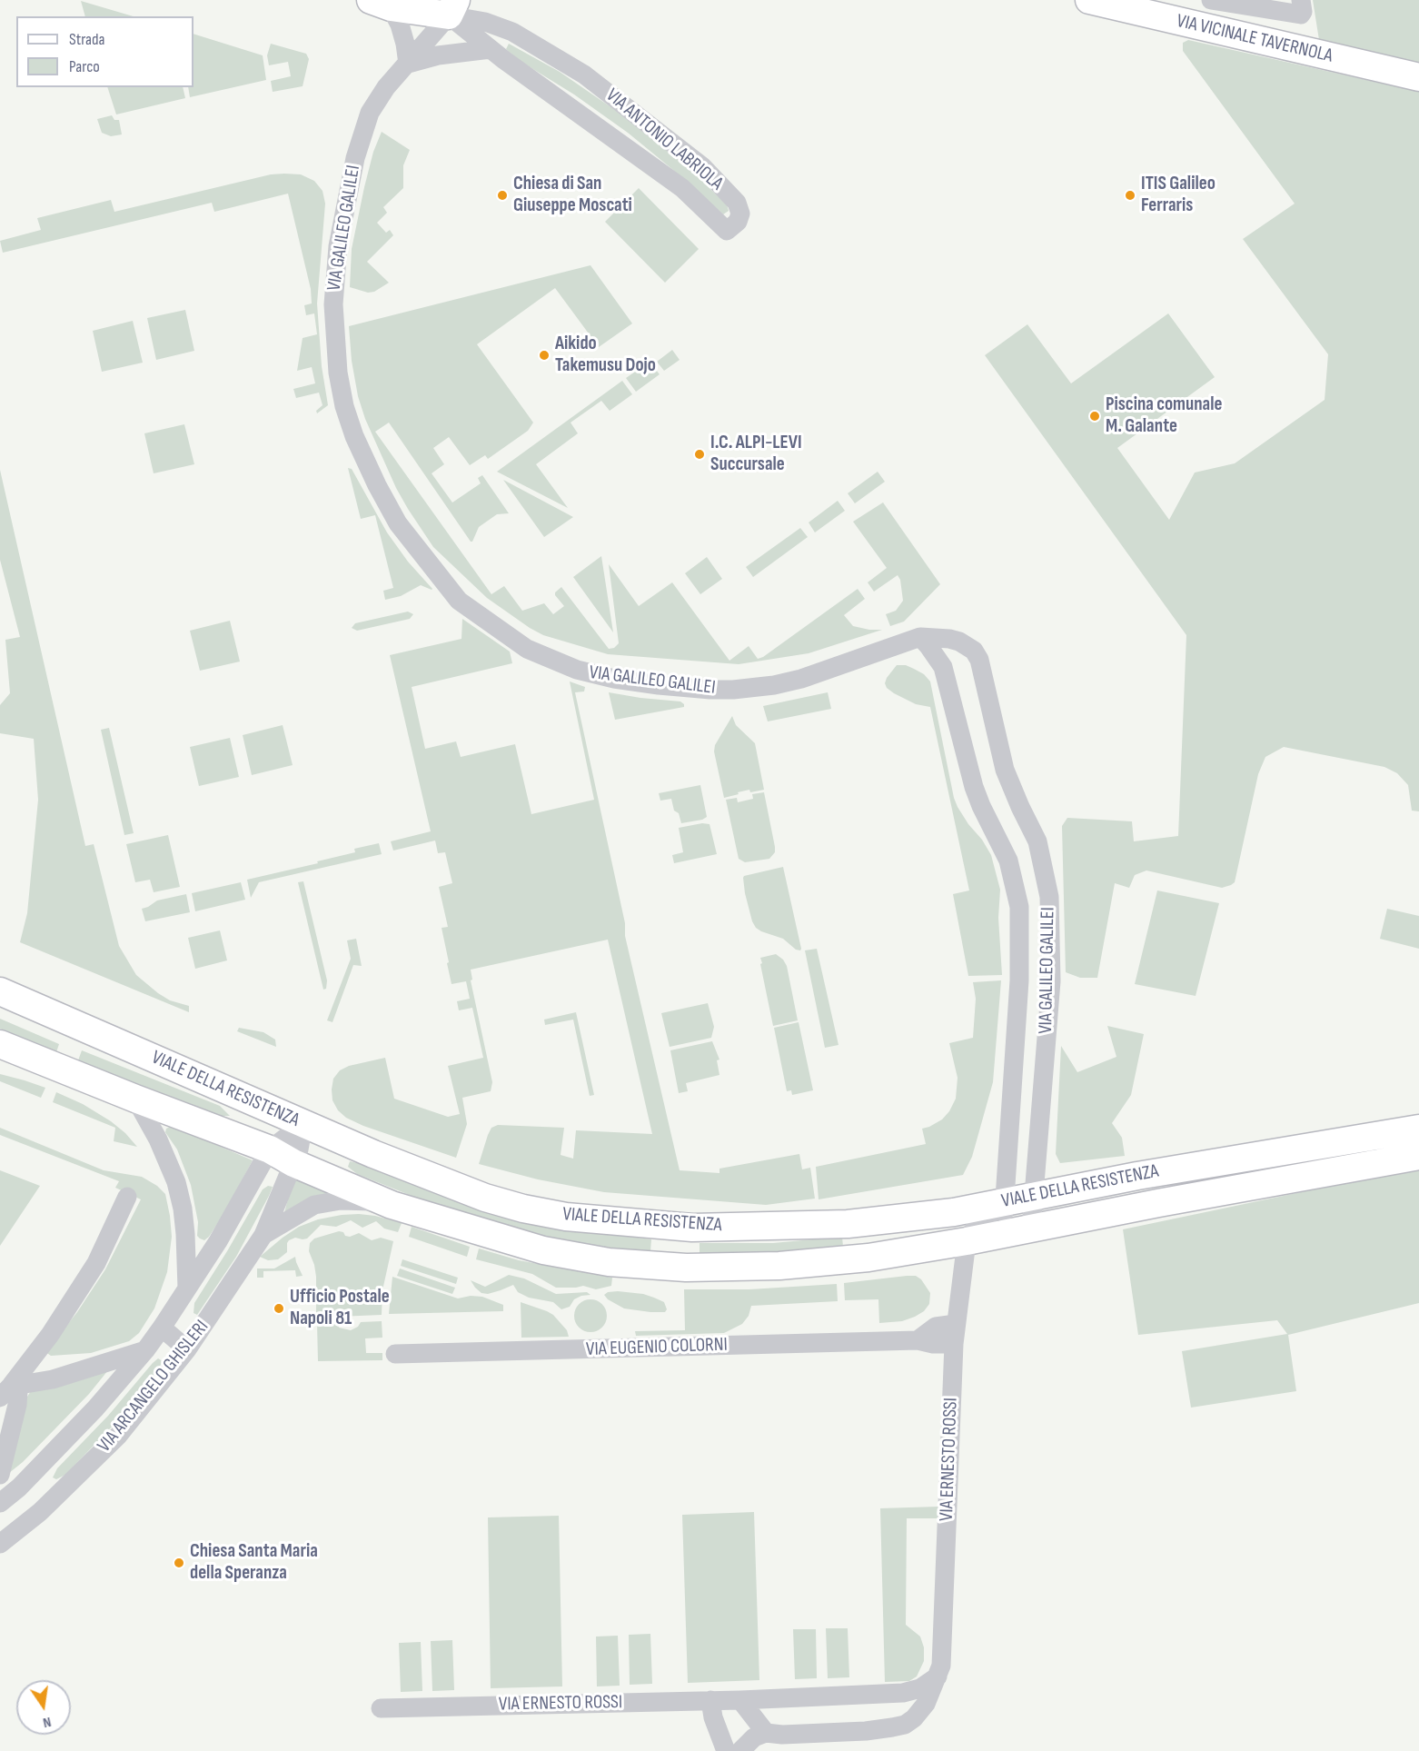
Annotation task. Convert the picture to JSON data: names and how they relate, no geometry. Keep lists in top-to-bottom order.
{
  "streets": {
    "street": [
      "VIA VICINALE TAVERNOLA",
      "VIA ANTONIO LABRIOLA",
      "VIA GALILEO GALILEI",
      "VIALE DELLA RESISTENZA",
      "VIA EUGENIO COLORNI",
      "VIA ARCANGELO GHISLERI",
      "VIA ERNESTO ROSSI"
    ]
  },
  "crossings": [
    ["VIA ANTONIO LABRIOLA", "VIA GALILEO GALILEI"],
    ["VIA GALILEO GALILEI", "VIALE DELLA RESISTENZA"],
    ["VIALE DELLA RESISTENZA", "VIA ARCANGELO GHISLERI"],
    ["VIALE DELLA RESISTENZA", "VIA ERNESTO ROSSI"],
    ["VIA EUGENIO COLORNI", "VIA ERNESTO ROSSI"]
  ],
  "places": [
    "Chiesa di San Giuseppe Moscati",
    "ITIS Galileo Ferraris",
    "Aikido Takemusu Dojo",
    "Piscina comunale M. Galante",
    "I.C. ALPI-LEVI Succursale",
    "Ufficio Postale Napoli 81",
    "Chiesa Santa Maria della Speranza"
  ],
  "legend": ["Strada", "Parco"],
  "north": "bottom"
}
